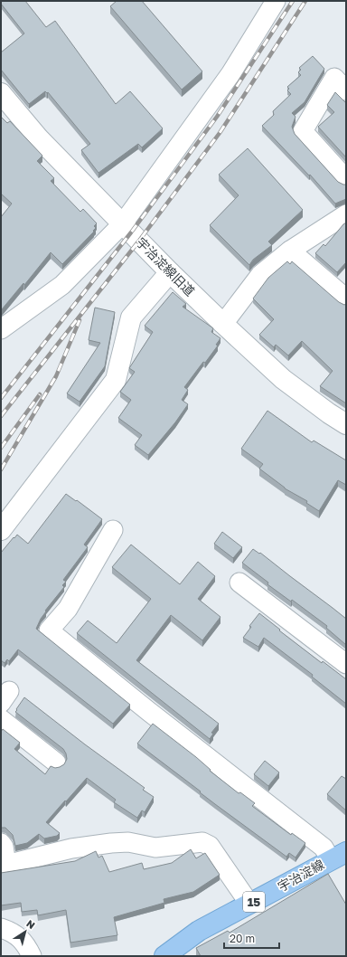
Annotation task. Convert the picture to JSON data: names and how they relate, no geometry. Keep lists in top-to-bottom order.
{
  "streets": {
    "main road": ["宇治淀線", "15"],
    "street": ["宇治淀線旧道"]
  },
  "scale_bar": "20 m",
  "north": "top right"
}
